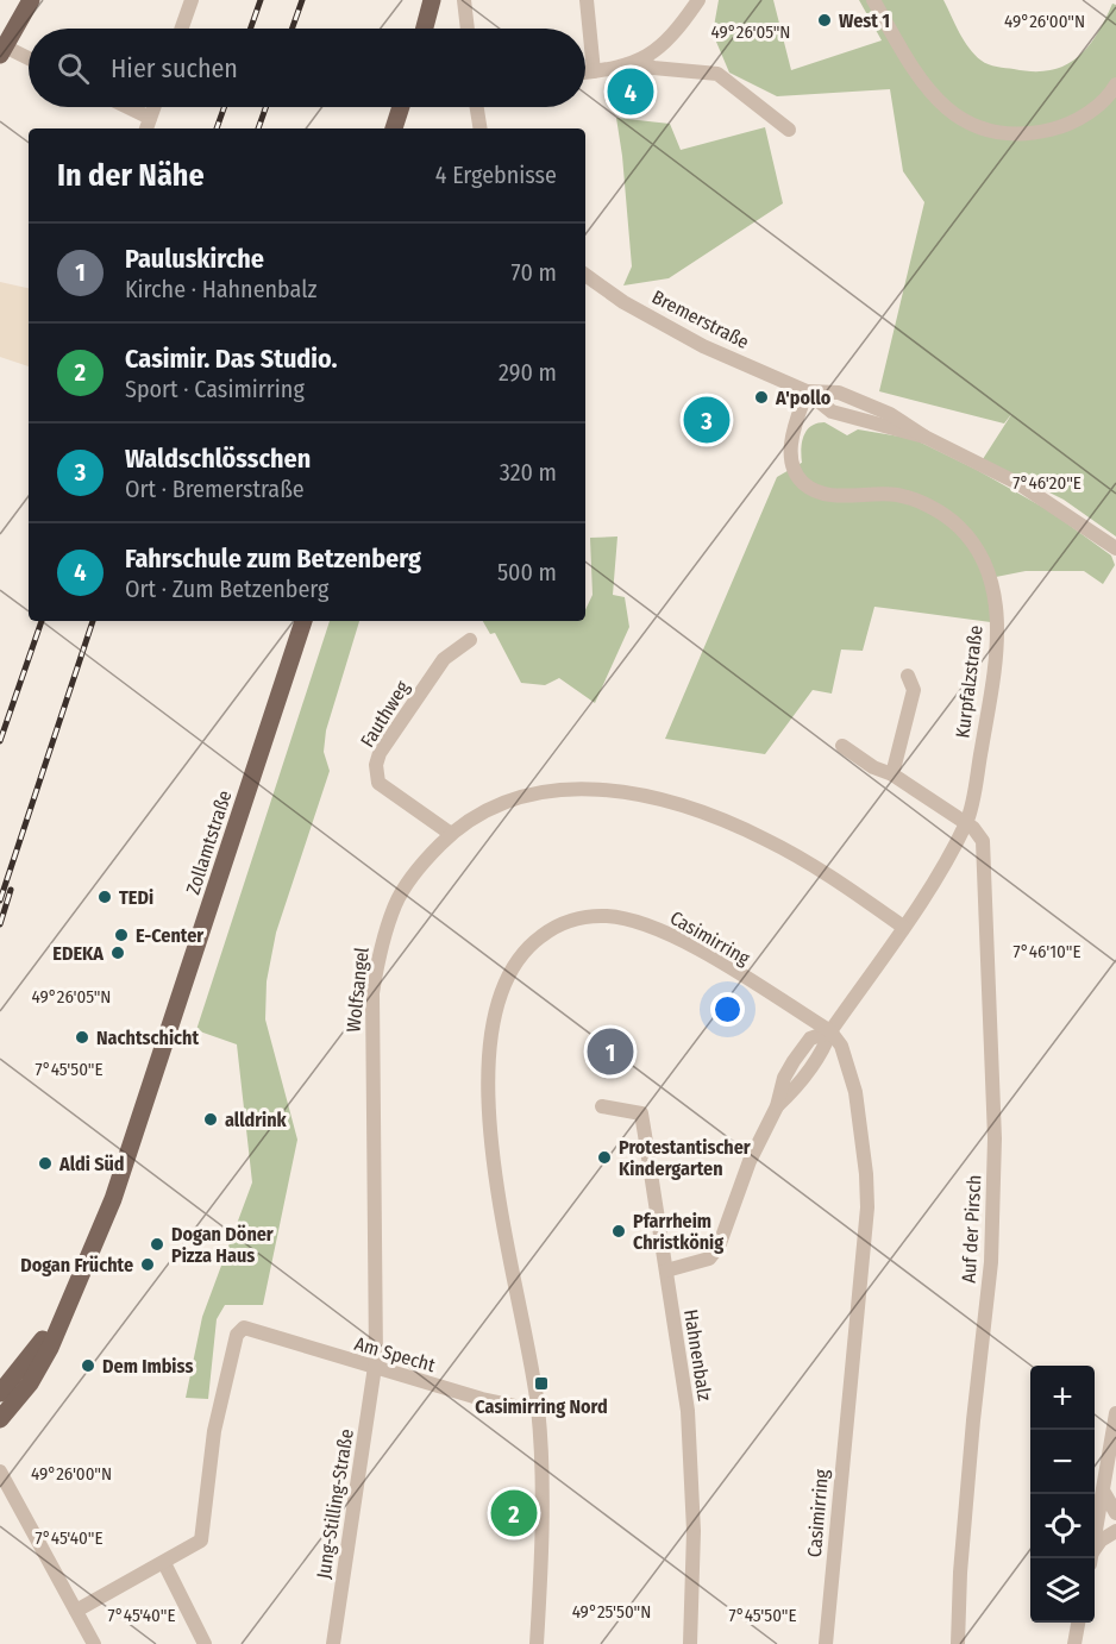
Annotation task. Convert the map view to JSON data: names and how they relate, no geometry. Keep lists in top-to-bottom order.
{
  "streets": {
    "main road": ["Zollamtstraße"],
    "street": [
      "Bremerstraße",
      "Kurpfalzstraße",
      "Fauthweg",
      "Casimirring",
      "Wolfsangel",
      "Auf der Pirsch",
      "Am Specht",
      "Hahnenbalz",
      "Jung-Stilling-Straße"
    ]
  },
  "crossings": [
    ["Bremerstraße", "Kurpfalzstraße"],
    ["Kurpfalzstraße", "Casimirring"],
    ["Kurpfalzstraße", "Wolfsangel"],
    ["Kurpfalzstraße", "Auf der Pirsch"],
    ["Kurpfalzstraße", "Hahnenbalz"],
    ["Fauthweg", "Wolfsangel"],
    ["Casimirring", "Am Specht"],
    ["Wolfsangel", "Am Specht"],
    ["Wolfsangel", "Jung-Stilling-Straße"],
    ["Am Specht", "Jung-Stilling-Straße"]
  ],
  "places": {
    "other": [
      "West 1",
      "A'pollo",
      "TEDi",
      "E-Center",
      "EDEKA",
      "Nachtschicht",
      "alldrink",
      "Protestantischer Kindergarten",
      "Aldi Süd",
      "Pfarrheim Christkönig",
      "Dogan Döner Pizza Haus",
      "Dogan Früchte",
      "Dem Imbiss"
    ],
    "transit": ["Casimirring Nord"]
  },
  "page": {
    "search": "Hier suchen",
    "pins": [
      "4",
      "3",
      "1",
      "2"
    ],
    "heading": ["In der Nähe", "4 Ergebnisse"],
    "list": [
      {
        "mark": "1",
        "name": "Pauluskirche",
        "note": "Kirche · Hahnenbalz",
        "value": "70 m"
      },
      {
        "mark": "2",
        "name": "Casimir. Das Studio.",
        "note": "Sport · Casimirring",
        "value": "290 m"
      },
      {
        "mark": "3",
        "name": "Waldschlösschen",
        "note": "Ort · Bremerstraße",
        "value": "320 m"
      },
      {
        "mark": "4",
        "name": "Fahrschule zum Betzenberg",
        "note": "Ort · Zum Betzenberg",
        "value": "500 m"
      }
    ],
    "map_buttons": ["+", "−"]
  },
  "coordinates": [
    "49°26'00\"N",
    "49°26'05\"N",
    "7°46'20\"E",
    "7°46'10\"E",
    "7°45'50\"E",
    "7°45'40\"E",
    "49°25'50\"N"
  ]
}
